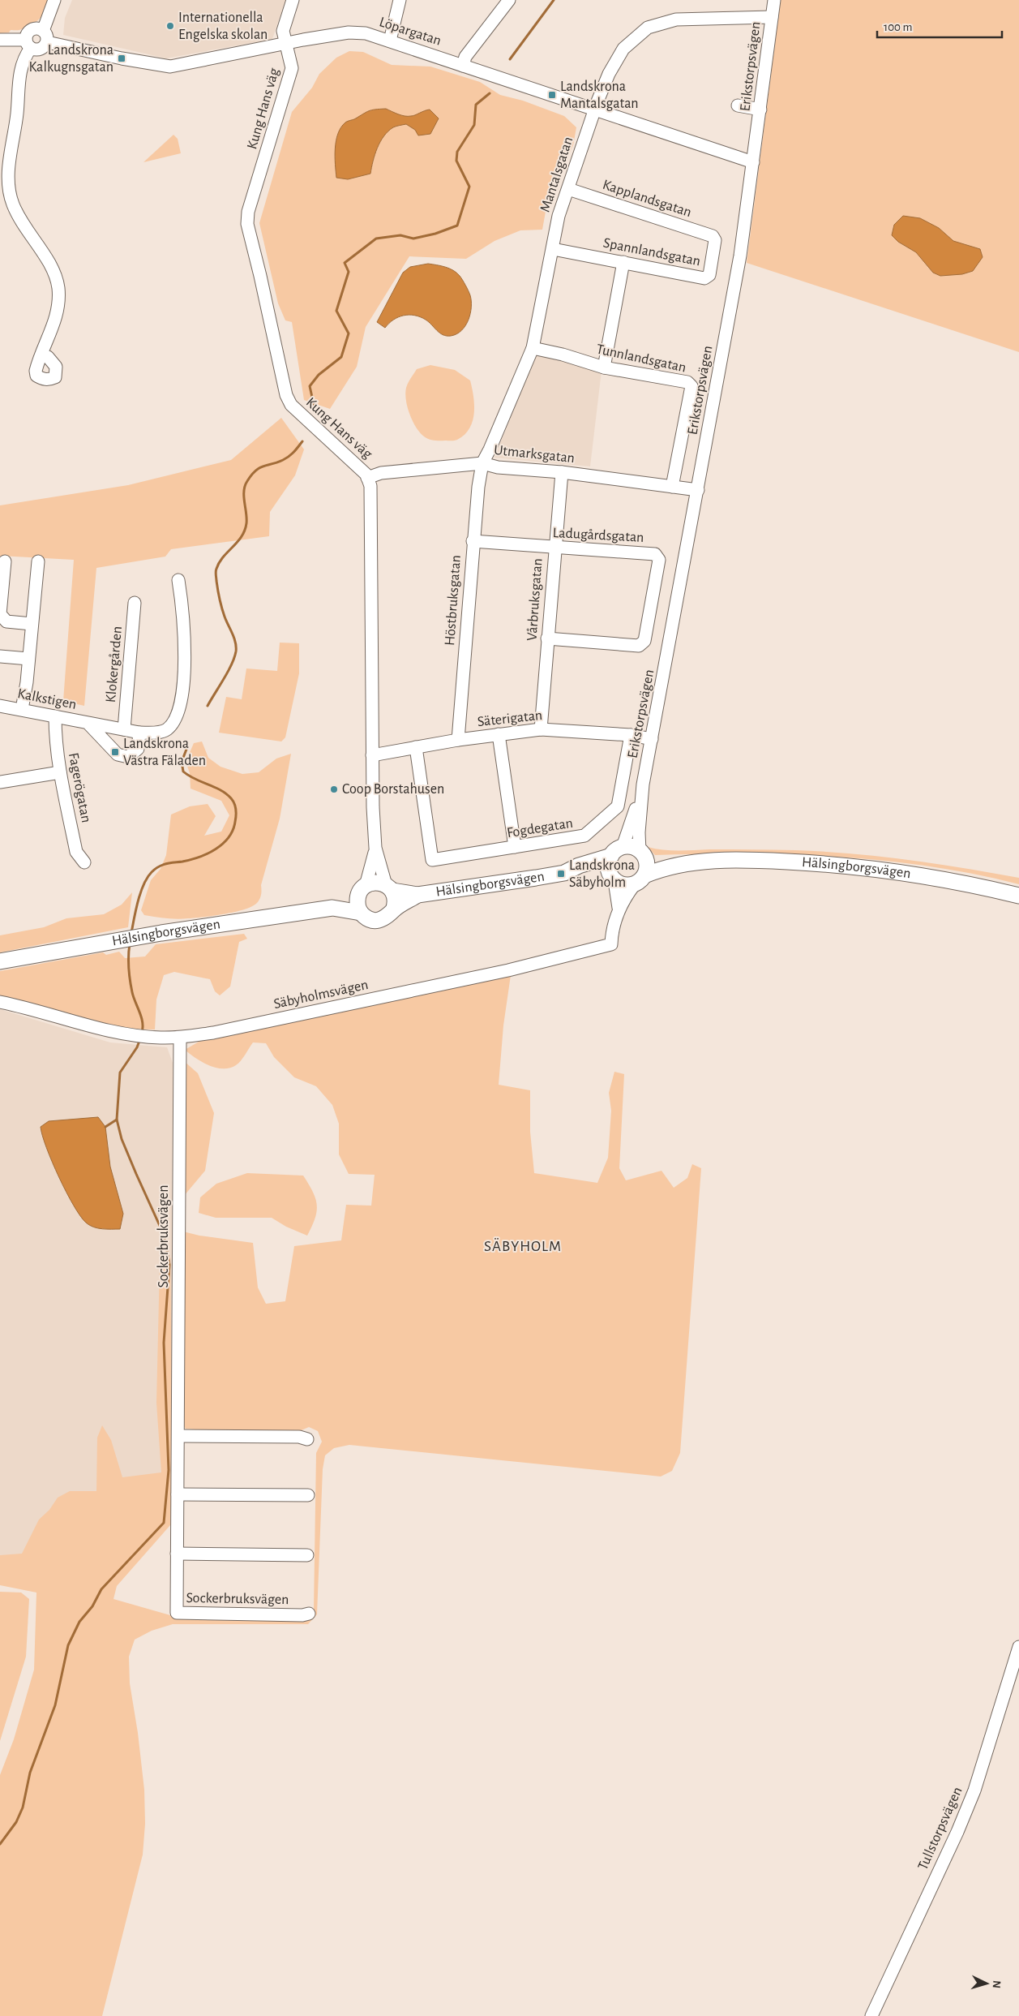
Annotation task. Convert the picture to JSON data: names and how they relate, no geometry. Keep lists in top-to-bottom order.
{
  "streets": {
    "main road": ["Hälsingborgsvägen"],
    "street": [
      "Löpargatan",
      "Erikstorpsvägen",
      "Kung Hans väg",
      "Mantalsgatan",
      "Kapplandsgatan",
      "Spannlandsgatan",
      "Tunnlandsgatan",
      "Utmarksgatan",
      "Ladugårdsgatan",
      "Vårbruksgatan",
      "Höstbruksgatan",
      "Klokergården",
      "Kalkstigen",
      "Säterigatan",
      "Fagerögatan",
      "Fogdegatan",
      "Säbyholmsvägen",
      "Sockerbruksvägen",
      "Tullstorpsvägen"
    ]
  },
  "crossings": [
    ["Löpargatan", "Erikstorpsvägen"],
    ["Löpargatan", "Kung Hans väg"],
    ["Löpargatan", "Mantalsgatan"],
    ["Erikstorpsvägen", "Mantalsgatan"],
    ["Erikstorpsvägen", "Utmarksgatan"],
    ["Erikstorpsvägen", "Säterigatan"],
    ["Erikstorpsvägen", "Hälsingborgsvägen"],
    ["Erikstorpsvägen", "Säbyholmsvägen"],
    ["Kung Hans väg", "Utmarksgatan"],
    ["Kung Hans väg", "Säterigatan"],
    ["Kung Hans väg", "Hälsingborgsvägen"],
    ["Mantalsgatan", "Kapplandsgatan"],
    ["Mantalsgatan", "Spannlandsgatan"],
    ["Mantalsgatan", "Tunnlandsgatan"],
    ["Mantalsgatan", "Utmarksgatan"],
    ["Mantalsgatan", "Höstbruksgatan"],
    ["Kapplandsgatan", "Spannlandsgatan"],
    ["Tunnlandsgatan", "Utmarksgatan"],
    ["Utmarksgatan", "Vårbruksgatan"],
    ["Utmarksgatan", "Höstbruksgatan"],
    ["Ladugårdsgatan", "Vårbruksgatan"],
    ["Ladugårdsgatan", "Höstbruksgatan"],
    ["Vårbruksgatan", "Säterigatan"],
    ["Höstbruksgatan", "Säterigatan"],
    ["Klokergården", "Kalkstigen"],
    ["Kalkstigen", "Fagerögatan"],
    ["Säterigatan", "Fogdegatan"],
    ["Hälsingborgsvägen", "Säbyholmsvägen"],
    ["Säbyholmsvägen", "Sockerbruksvägen"]
  ],
  "districts": ["SÄBYHOLM"],
  "places": {
    "other": ["Internationella Engelska skolan", "Coop Borstahusen"],
    "transit": [
      "Landskrona Kalkugnsgatan",
      "Landskrona Mantalsgatan",
      "Landskrona Västra Fäladen",
      "Landskrona Säbyholm"
    ]
  },
  "scale_bar": "100 m",
  "north": "right"
}
